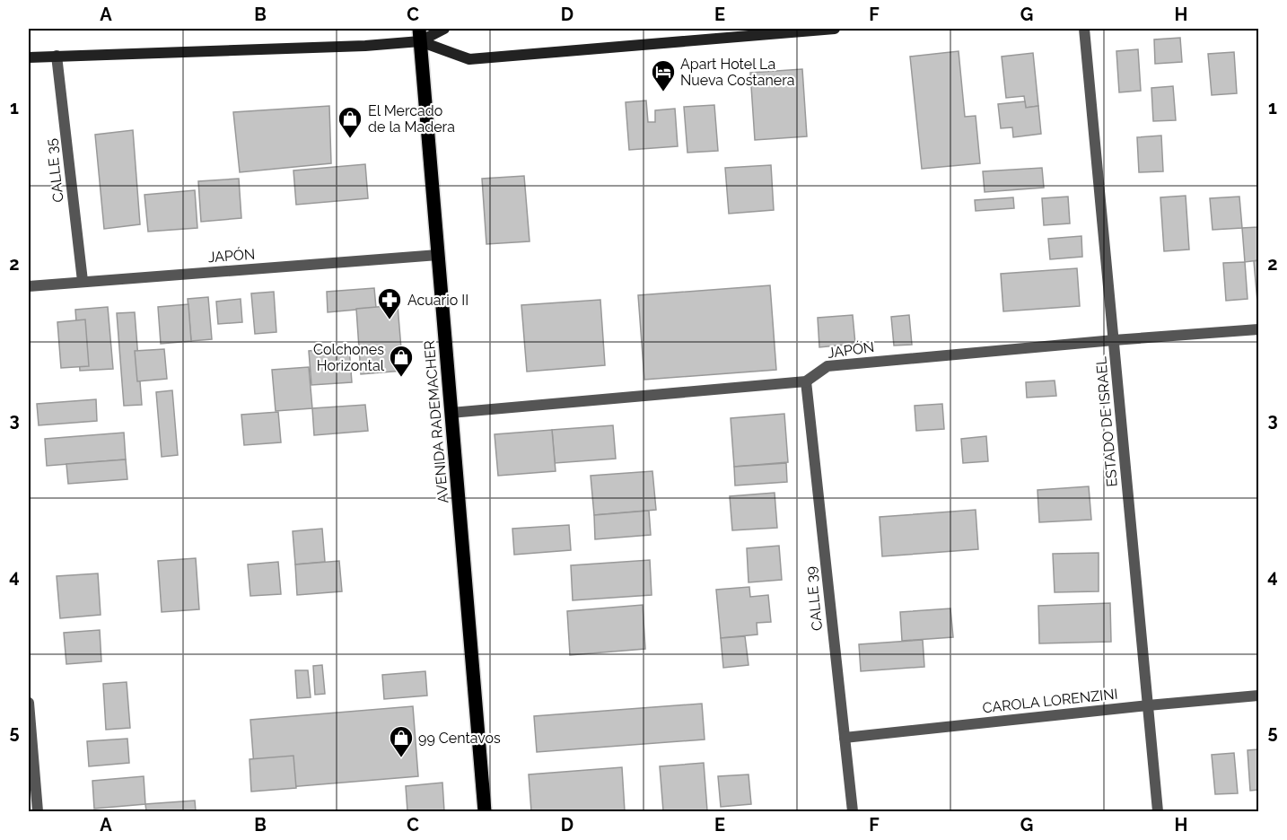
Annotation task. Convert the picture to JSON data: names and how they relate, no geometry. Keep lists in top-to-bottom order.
{
  "streets": {
    "main road": ["AVENIDA RADEMACHER"],
    "street": [
      "CALLE 35",
      "JAPÓN",
      "ESTADO DE ISRAEL",
      "CALLE 39",
      "CAROLA LORENZINI"
    ]
  },
  "crossings": [
    ["CALLE 35", "JAPÓN"],
    ["JAPÓN", "AVENIDA RADEMACHER"],
    ["JAPÓN", "ESTADO DE ISRAEL"],
    ["JAPÓN", "CALLE 39"],
    ["ESTADO DE ISRAEL", "CAROLA LORENZINI"],
    ["CALLE 39", "CAROLA LORENZINI"]
  ],
  "places": {
    "hotel": ["Apart Hotel La Nueva Costanera"],
    "shop": ["El Mercado de la Madera", "Colchones Horizontal", "99 Centavos"],
    "pharmacy": ["Acuario II"]
  },
  "grid": {
    "columns": [
      "A",
      "B",
      "C",
      "D",
      "E",
      "F",
      "G",
      "H"
    ],
    "rows": [
      "1",
      "2",
      "3",
      "4",
      "5"
    ]
  }
}
